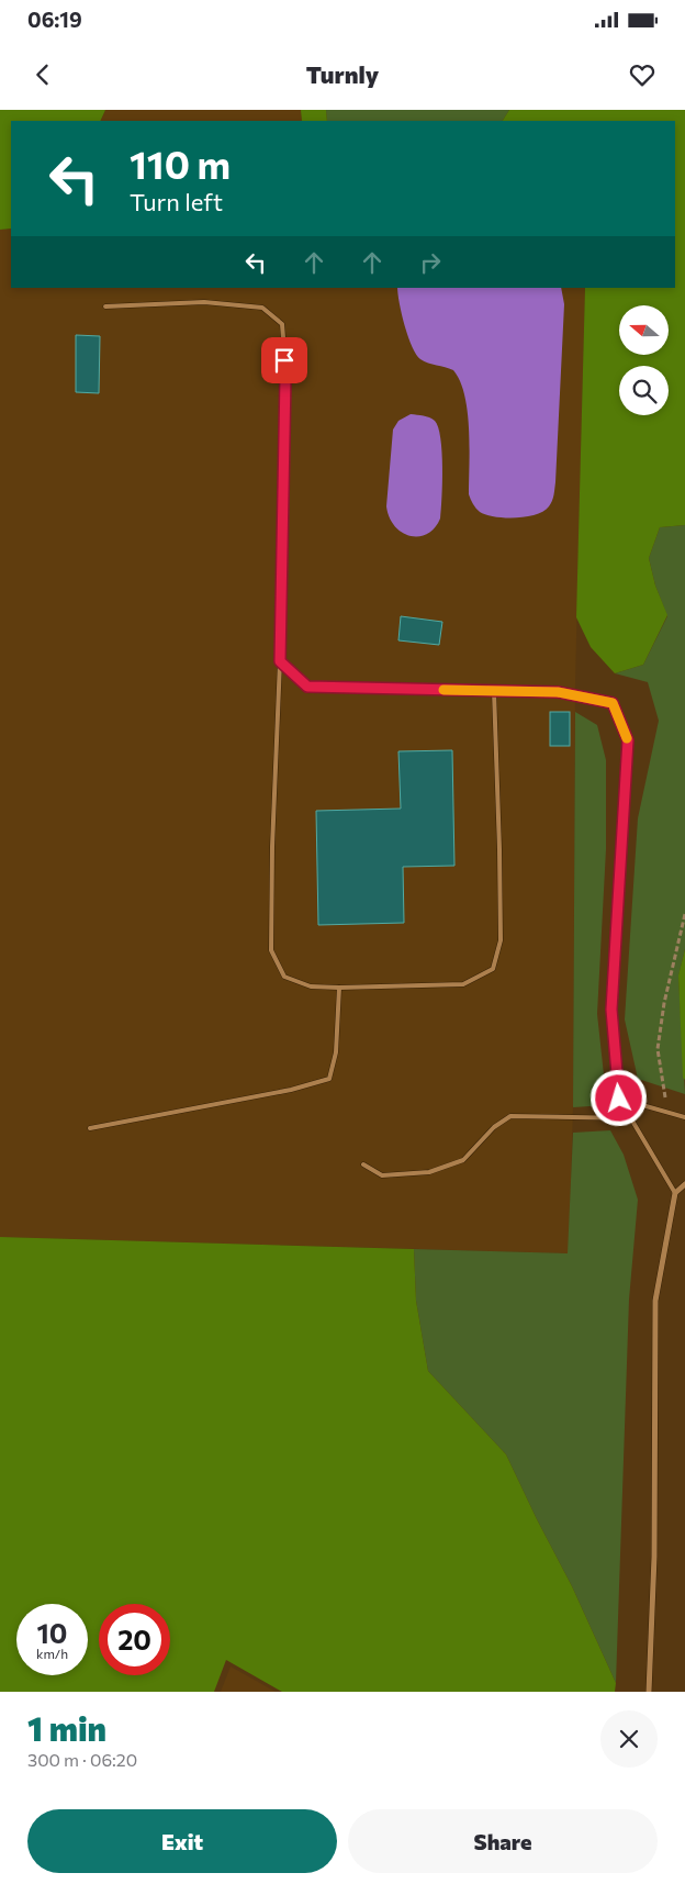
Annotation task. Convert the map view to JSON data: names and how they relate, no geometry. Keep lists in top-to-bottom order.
{
  "north": "left",
  "page": {
    "status": "06:19",
    "header": "Turnly",
    "turn": ["110 m", "Turn left"],
    "speed": "10 km/h",
    "limit": "20",
    "heading": ["1 min", "300 m · 06:20"],
    "buttons": ["Exit", "Share"]
  }
}
